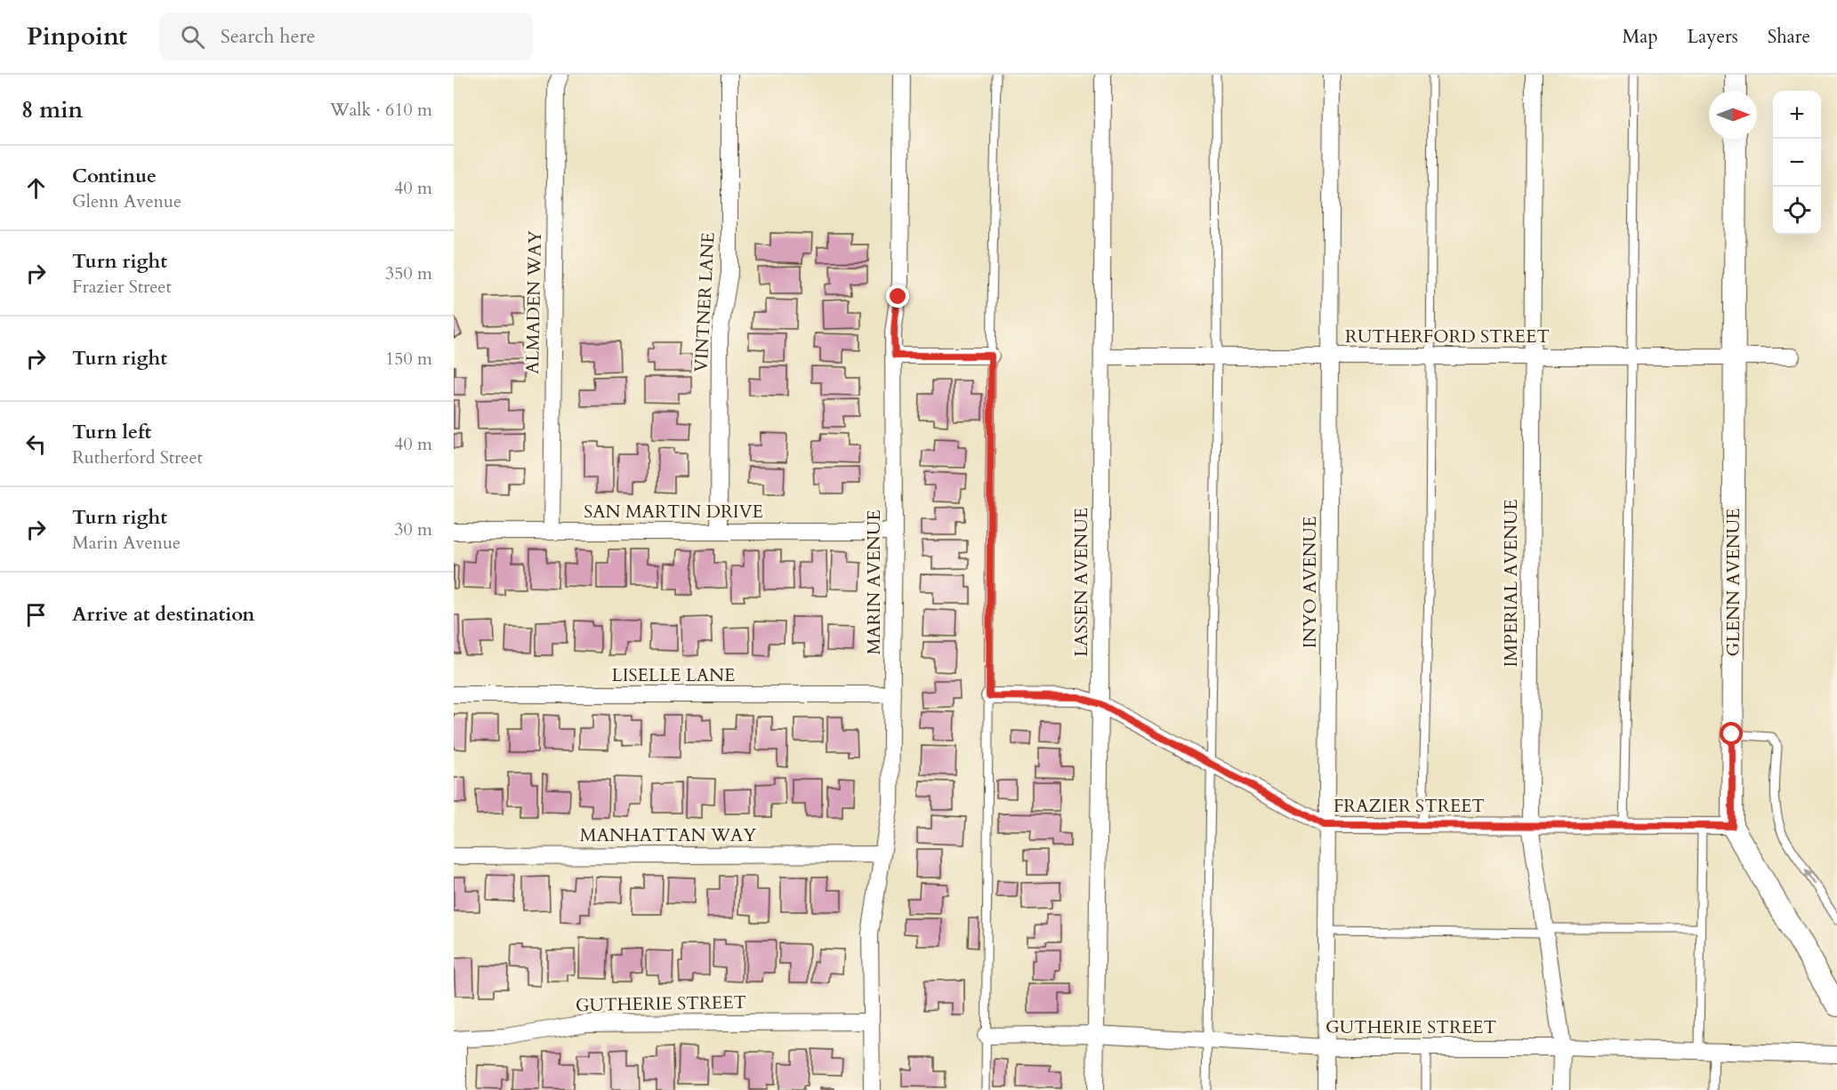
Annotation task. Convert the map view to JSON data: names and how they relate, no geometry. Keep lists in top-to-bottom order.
{
  "streets": {
    "street": [
      "ALMADEN WAY",
      "VINTNER LANE",
      "RUTHERFORD STREET",
      "SAN MARTIN DRIVE",
      "MARIN AVENUE",
      "LASSEN AVENUE",
      "INYO AVENUE",
      "GLENN AVENUE",
      "IMPERIAL AVENUE",
      "LISELLE LANE",
      "FRAZIER STREET",
      "MANHATTAN WAY",
      "GUTHERIE STREET"
    ]
  },
  "crossings": [
    ["ALMADEN WAY", "SAN MARTIN DRIVE"],
    ["VINTNER LANE", "SAN MARTIN DRIVE"],
    ["RUTHERFORD STREET", "LASSEN AVENUE"],
    ["RUTHERFORD STREET", "INYO AVENUE"],
    ["RUTHERFORD STREET", "GLENN AVENUE"],
    ["RUTHERFORD STREET", "IMPERIAL AVENUE"],
    ["SAN MARTIN DRIVE", "MARIN AVENUE"],
    ["MARIN AVENUE", "LISELLE LANE"],
    ["MARIN AVENUE", "MANHATTAN WAY"],
    ["MARIN AVENUE", "GUTHERIE STREET"],
    ["LASSEN AVENUE", "FRAZIER STREET"],
    ["LASSEN AVENUE", "GUTHERIE STREET"],
    ["INYO AVENUE", "FRAZIER STREET"],
    ["INYO AVENUE", "GUTHERIE STREET"],
    ["GLENN AVENUE", "FRAZIER STREET"],
    ["IMPERIAL AVENUE", "FRAZIER STREET"],
    ["IMPERIAL AVENUE", "GUTHERIE STREET"]
  ],
  "north": "right",
  "page": {
    "header": "Pinpoint",
    "search": "Search here",
    "nav": ["Map", "Layers", "Share"],
    "heading": ["8 min", "Walk · 610 m"],
    "map_buttons": ["+", "−"],
    "list": [
      ["Continue", "Glenn Avenue", "40 m"],
      ["Turn right", "Frazier Street", "350 m"],
      ["Turn right", "150 m"],
      ["Turn left", "Rutherford Street", "40 m"],
      ["Turn right", "Marin Avenue", "30 m"],
      "Arrive at destination"
    ]
  }
}
